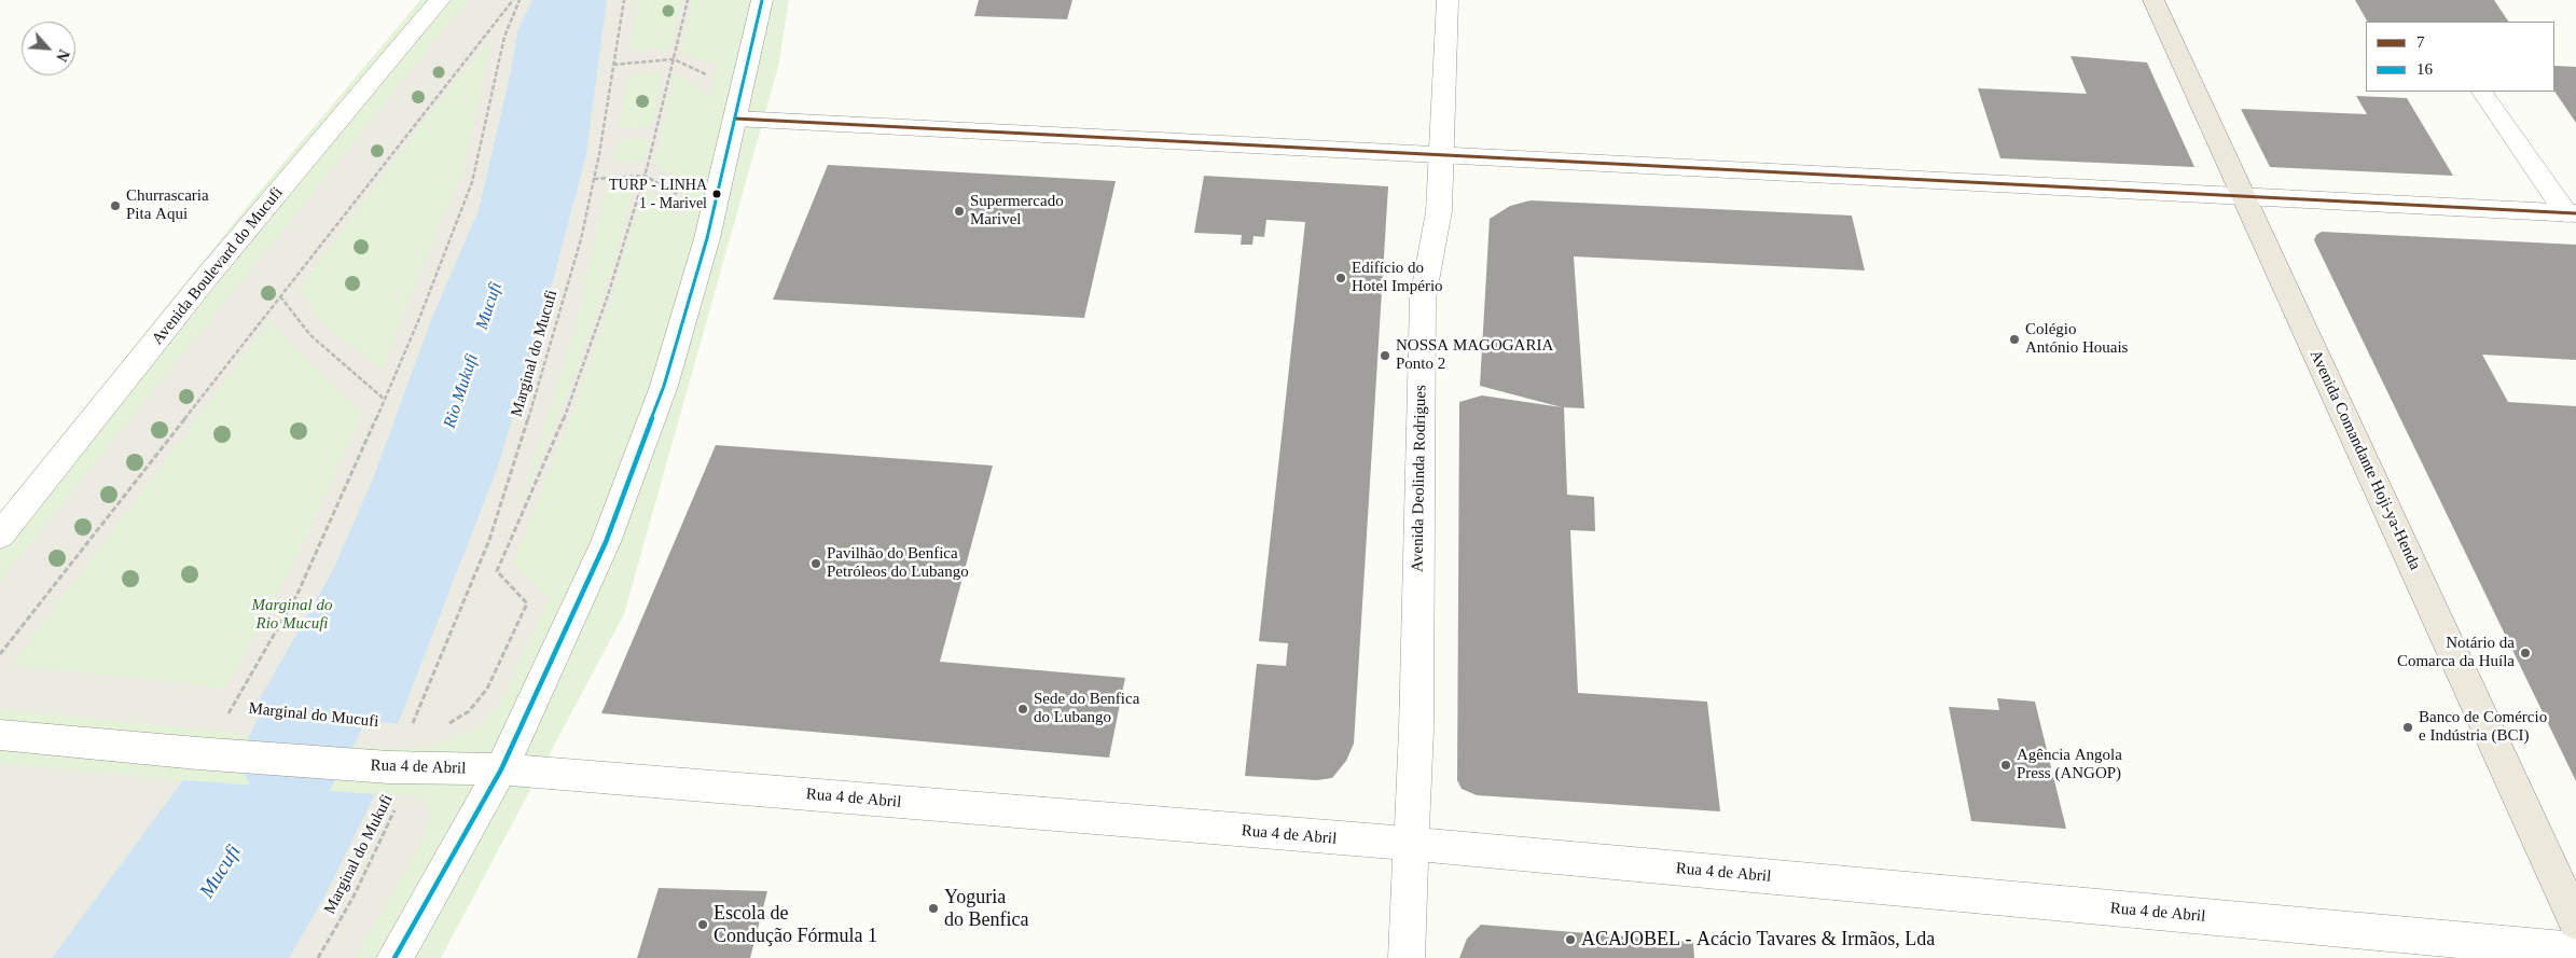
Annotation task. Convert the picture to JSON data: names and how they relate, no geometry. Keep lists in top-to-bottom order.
{
  "streets": {
    "main road": ["Avenida Comandante Hoji-ya-Henda"],
    "street": ["Avenida Boulevard do Mucufi", "Avenida Deolinda Rodrigues", "Rua 4 de Abril"],
    "path": ["Marginal do Mucufi", "Marginal do Mukufi"]
  },
  "crossings": [
    ["Avenida Deolinda Rodrigues", "Rua 4 de Abril"],
    ["Rua 4 de Abril", "Marginal do Mukufi"]
  ],
  "water": ["Mucufi", "Rio Mukufi"],
  "parks": ["Marginal do Rio Mucufi"],
  "places": [
    "TURP - LINHA 1 - Marivel",
    "Churrascaria Pita Aqui",
    "Supermercado Marivel",
    "Edifício do Hotel Império",
    "Colégio António Houais",
    "NOSSA MAGOGARIA Ponto 2",
    "Pavilhão do Benfica Petróleos do Lubango",
    "Notário da Comarca da Huíla",
    "Sede do Benfica do Lubango",
    "Banco de Comércio e Indústria (BCI)",
    "Agência Angola Press (ANGOP)",
    "Yoguria do Benfica",
    "Escola de Condução Fórmula 1",
    "ACAJOBEL - Acácio Tavares & Irmãos, Lda"
  ],
  "lines": ["transit line 16", "transit line 7"],
  "legend": ["7", "16"],
  "north": "bottom right"
}
